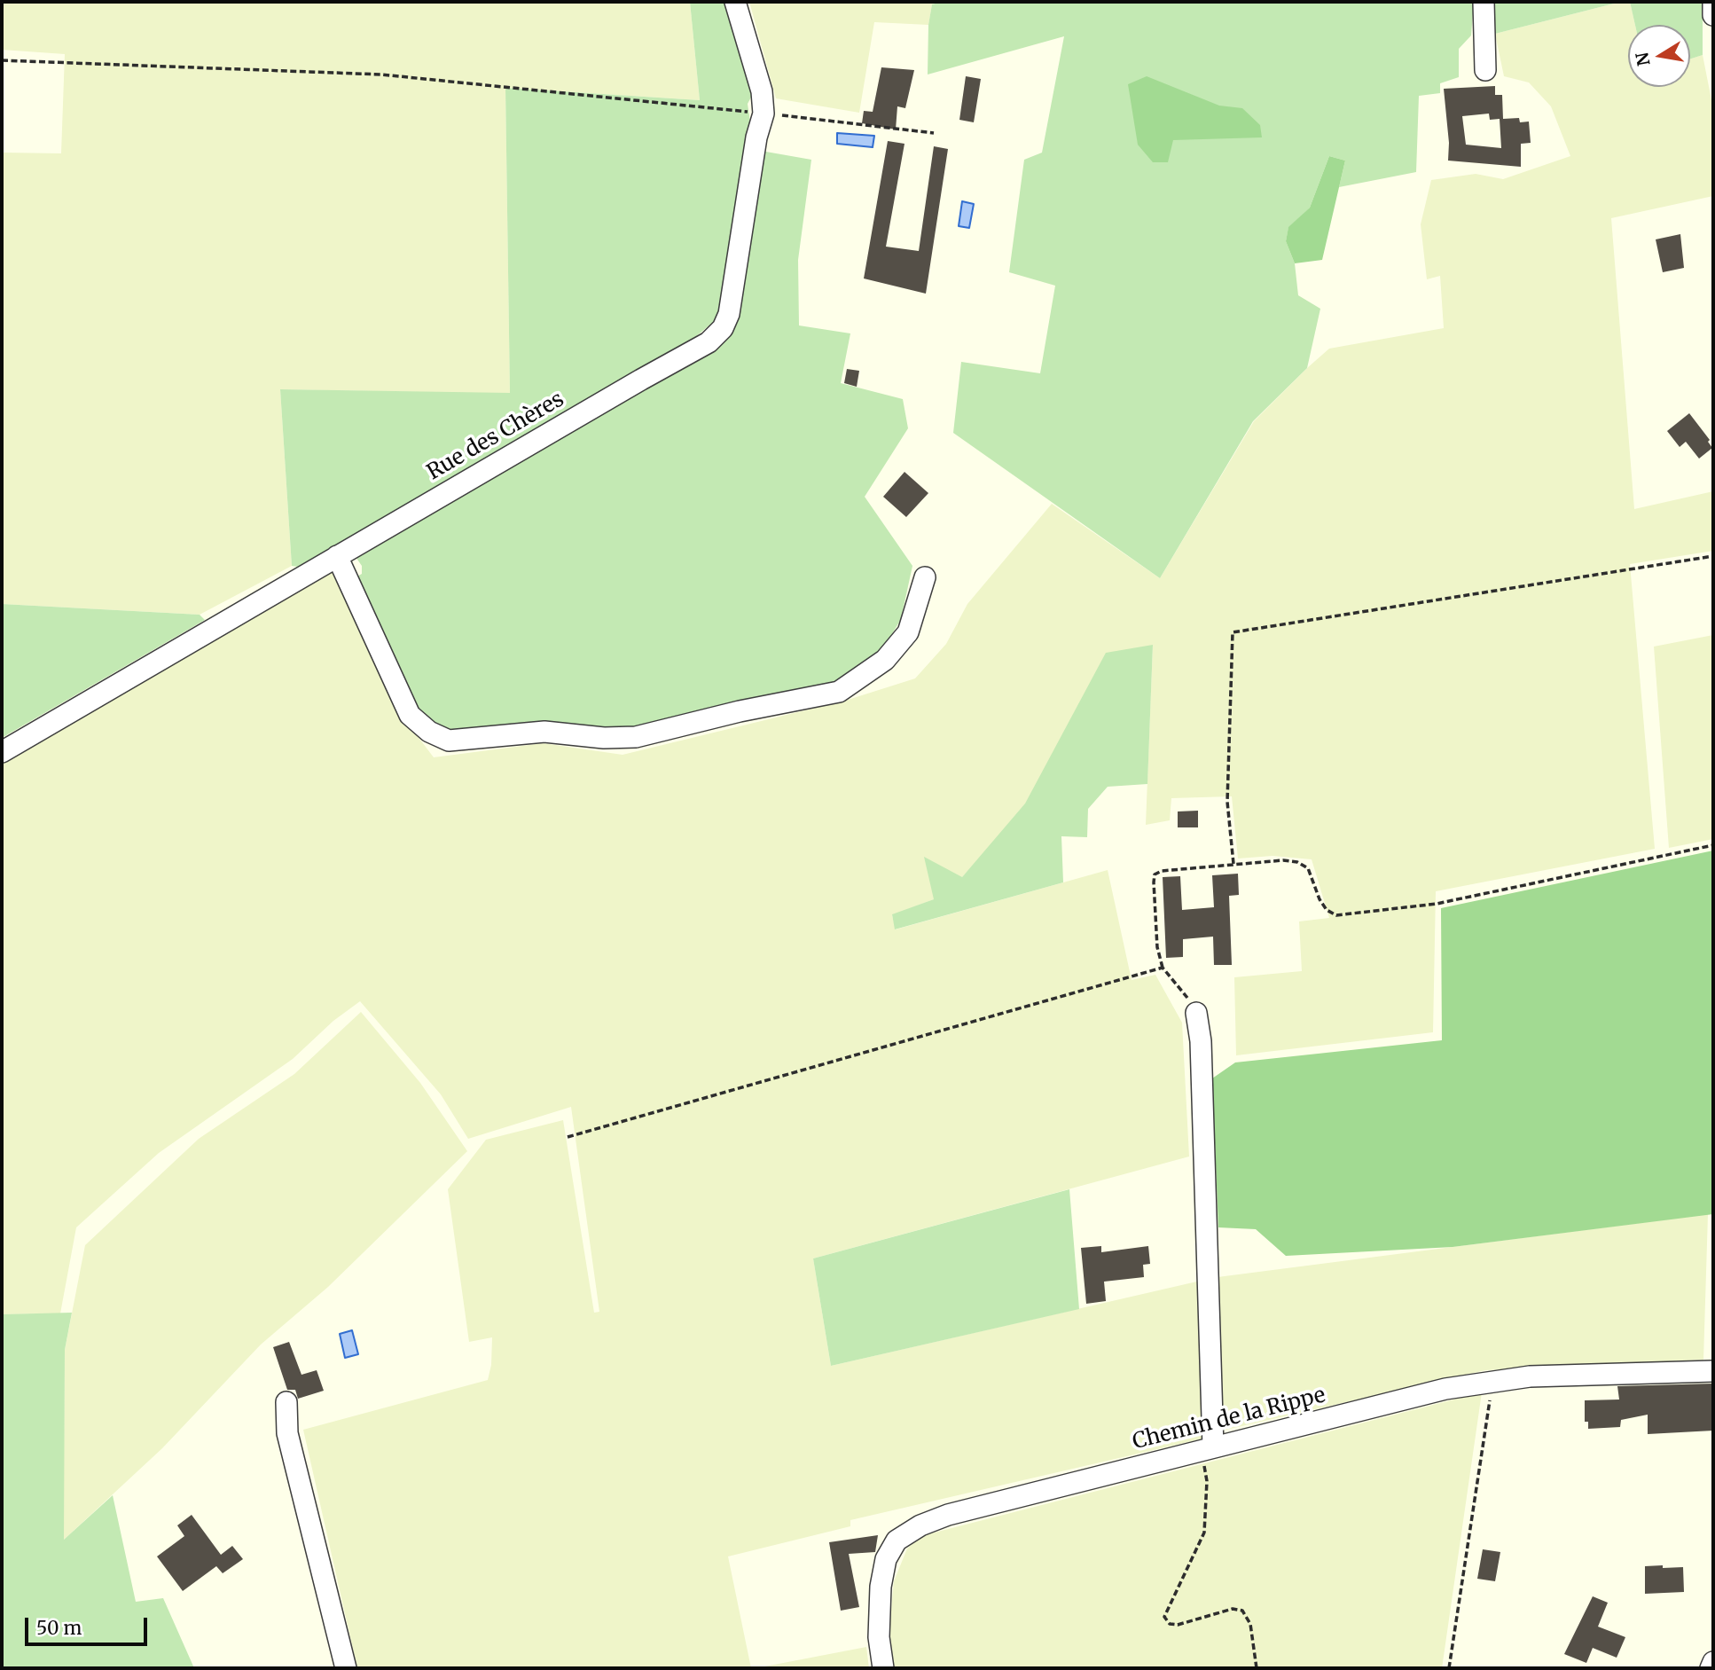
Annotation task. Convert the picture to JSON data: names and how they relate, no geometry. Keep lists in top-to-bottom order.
{
  "streets": {
    "street": ["Rue des Chères", "Chemin de la Rippe"]
  },
  "scale_bar": "50 m",
  "north": "left"
}
